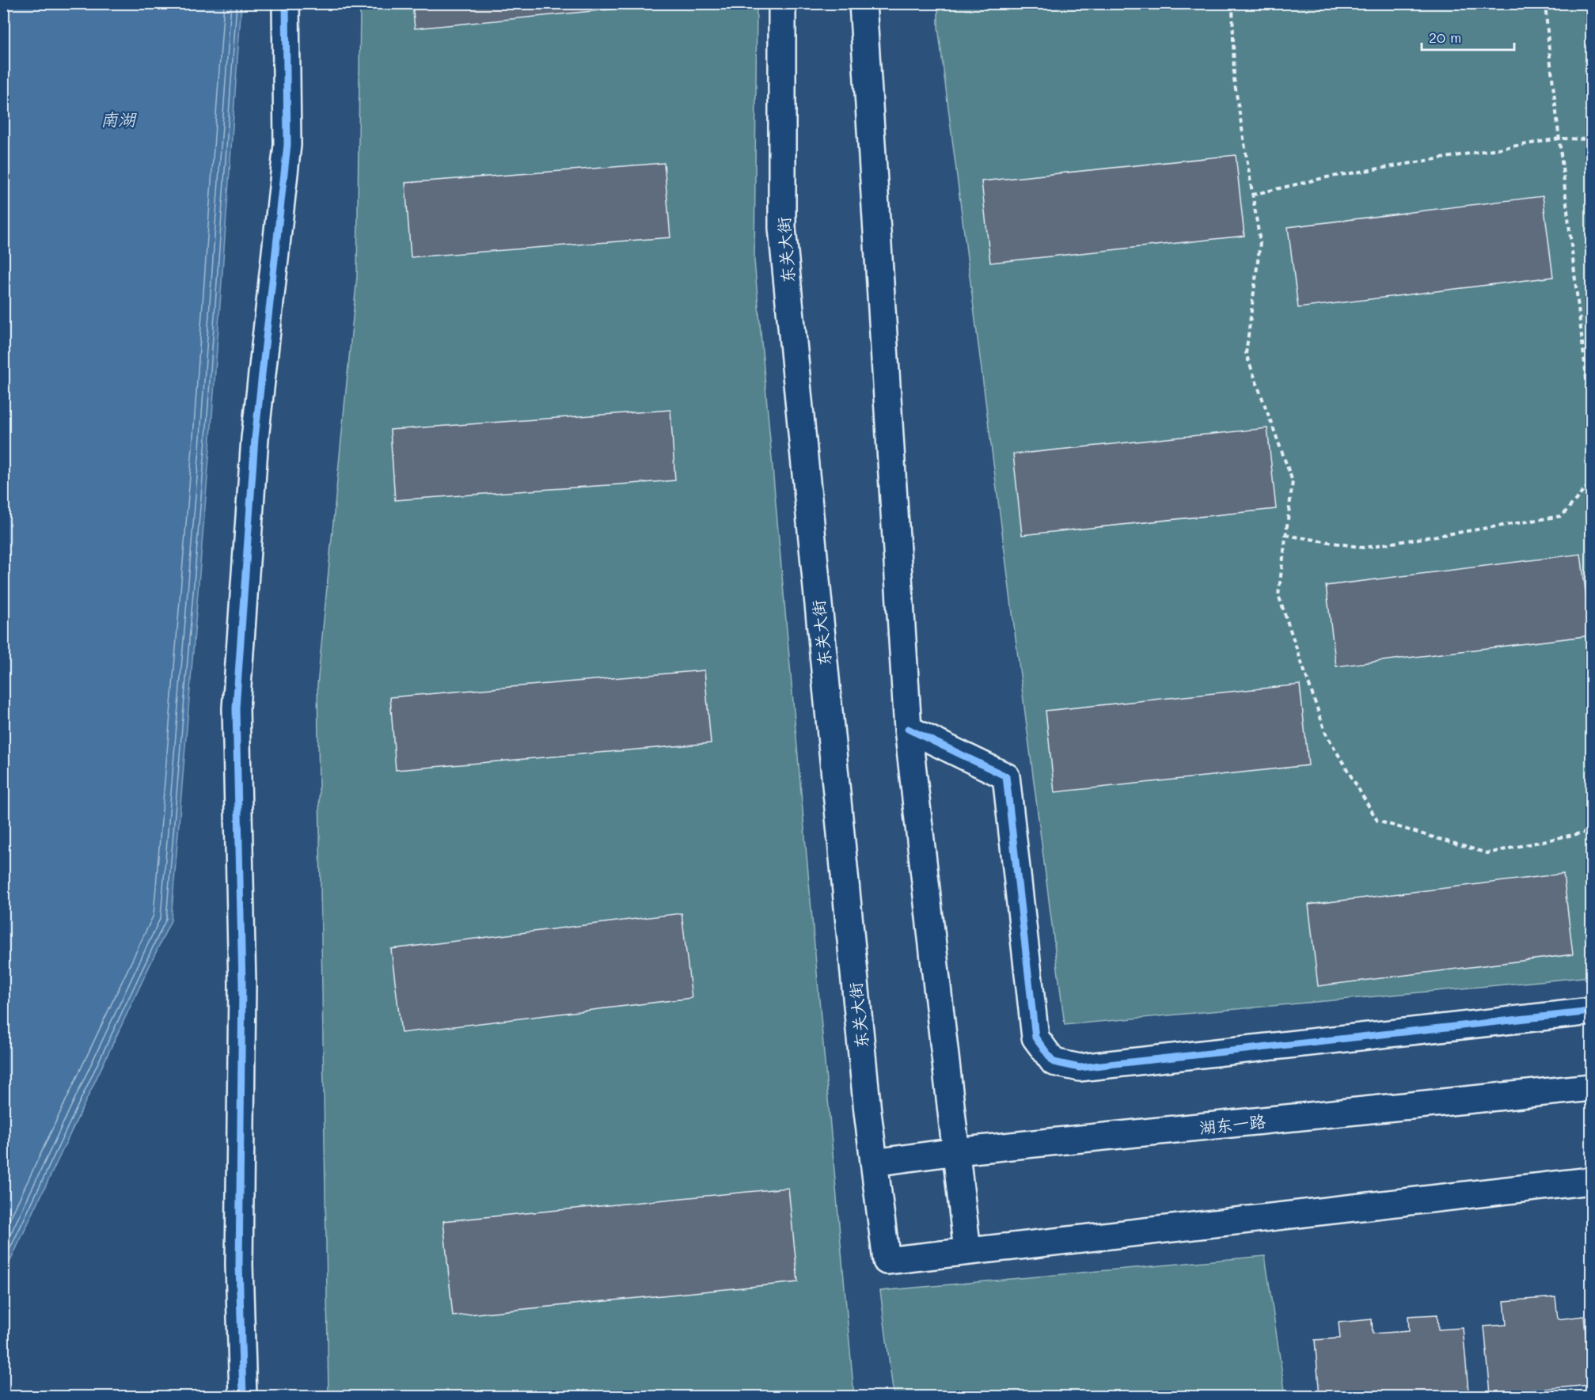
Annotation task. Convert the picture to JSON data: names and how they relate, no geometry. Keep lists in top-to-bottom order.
{
  "streets": {
    "main road": ["东关大街", "湖东一路"]
  },
  "crossings": [
    ["东关大街", "湖东一路"]
  ],
  "water": ["南湖"],
  "scale_bar": "20 m"
}
